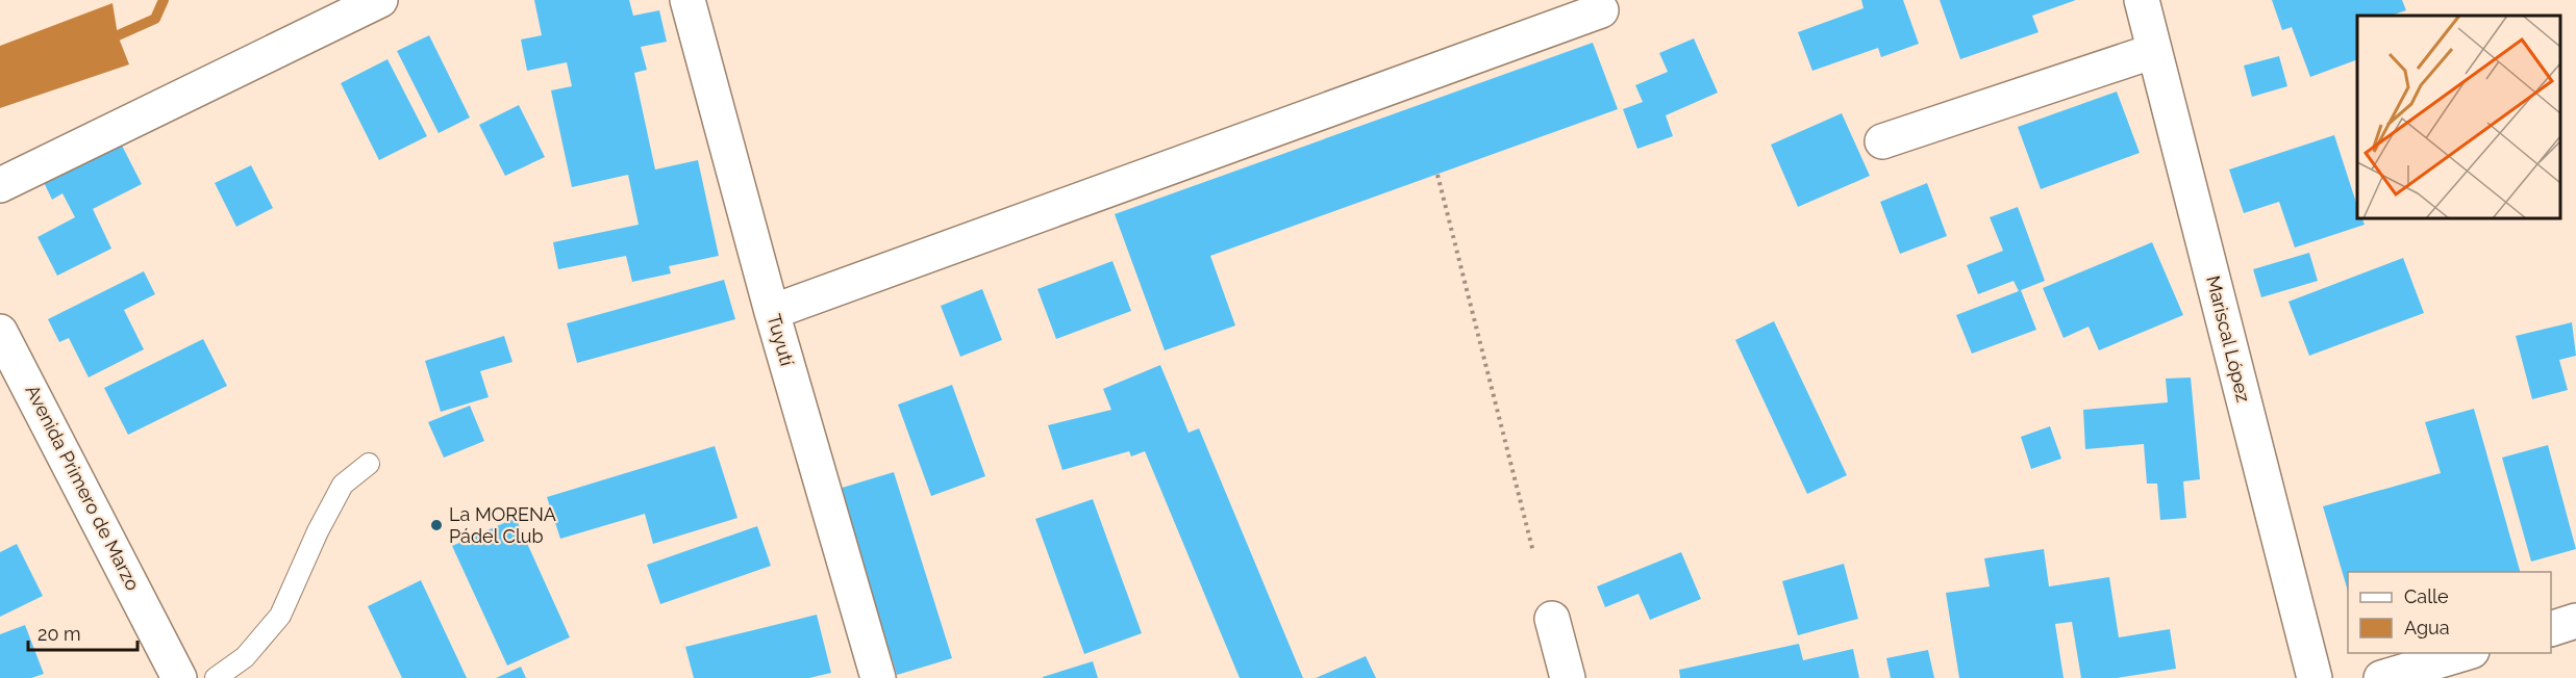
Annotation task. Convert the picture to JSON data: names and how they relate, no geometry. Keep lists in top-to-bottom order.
{
  "streets": {
    "street": ["Mariscal López", "Tuyutí", "Avenida Primero de Marzo"]
  },
  "places": ["La MORENA Pádel Club"],
  "legend": ["Calle", "Agua"],
  "scale_bar": "20 m"
}
